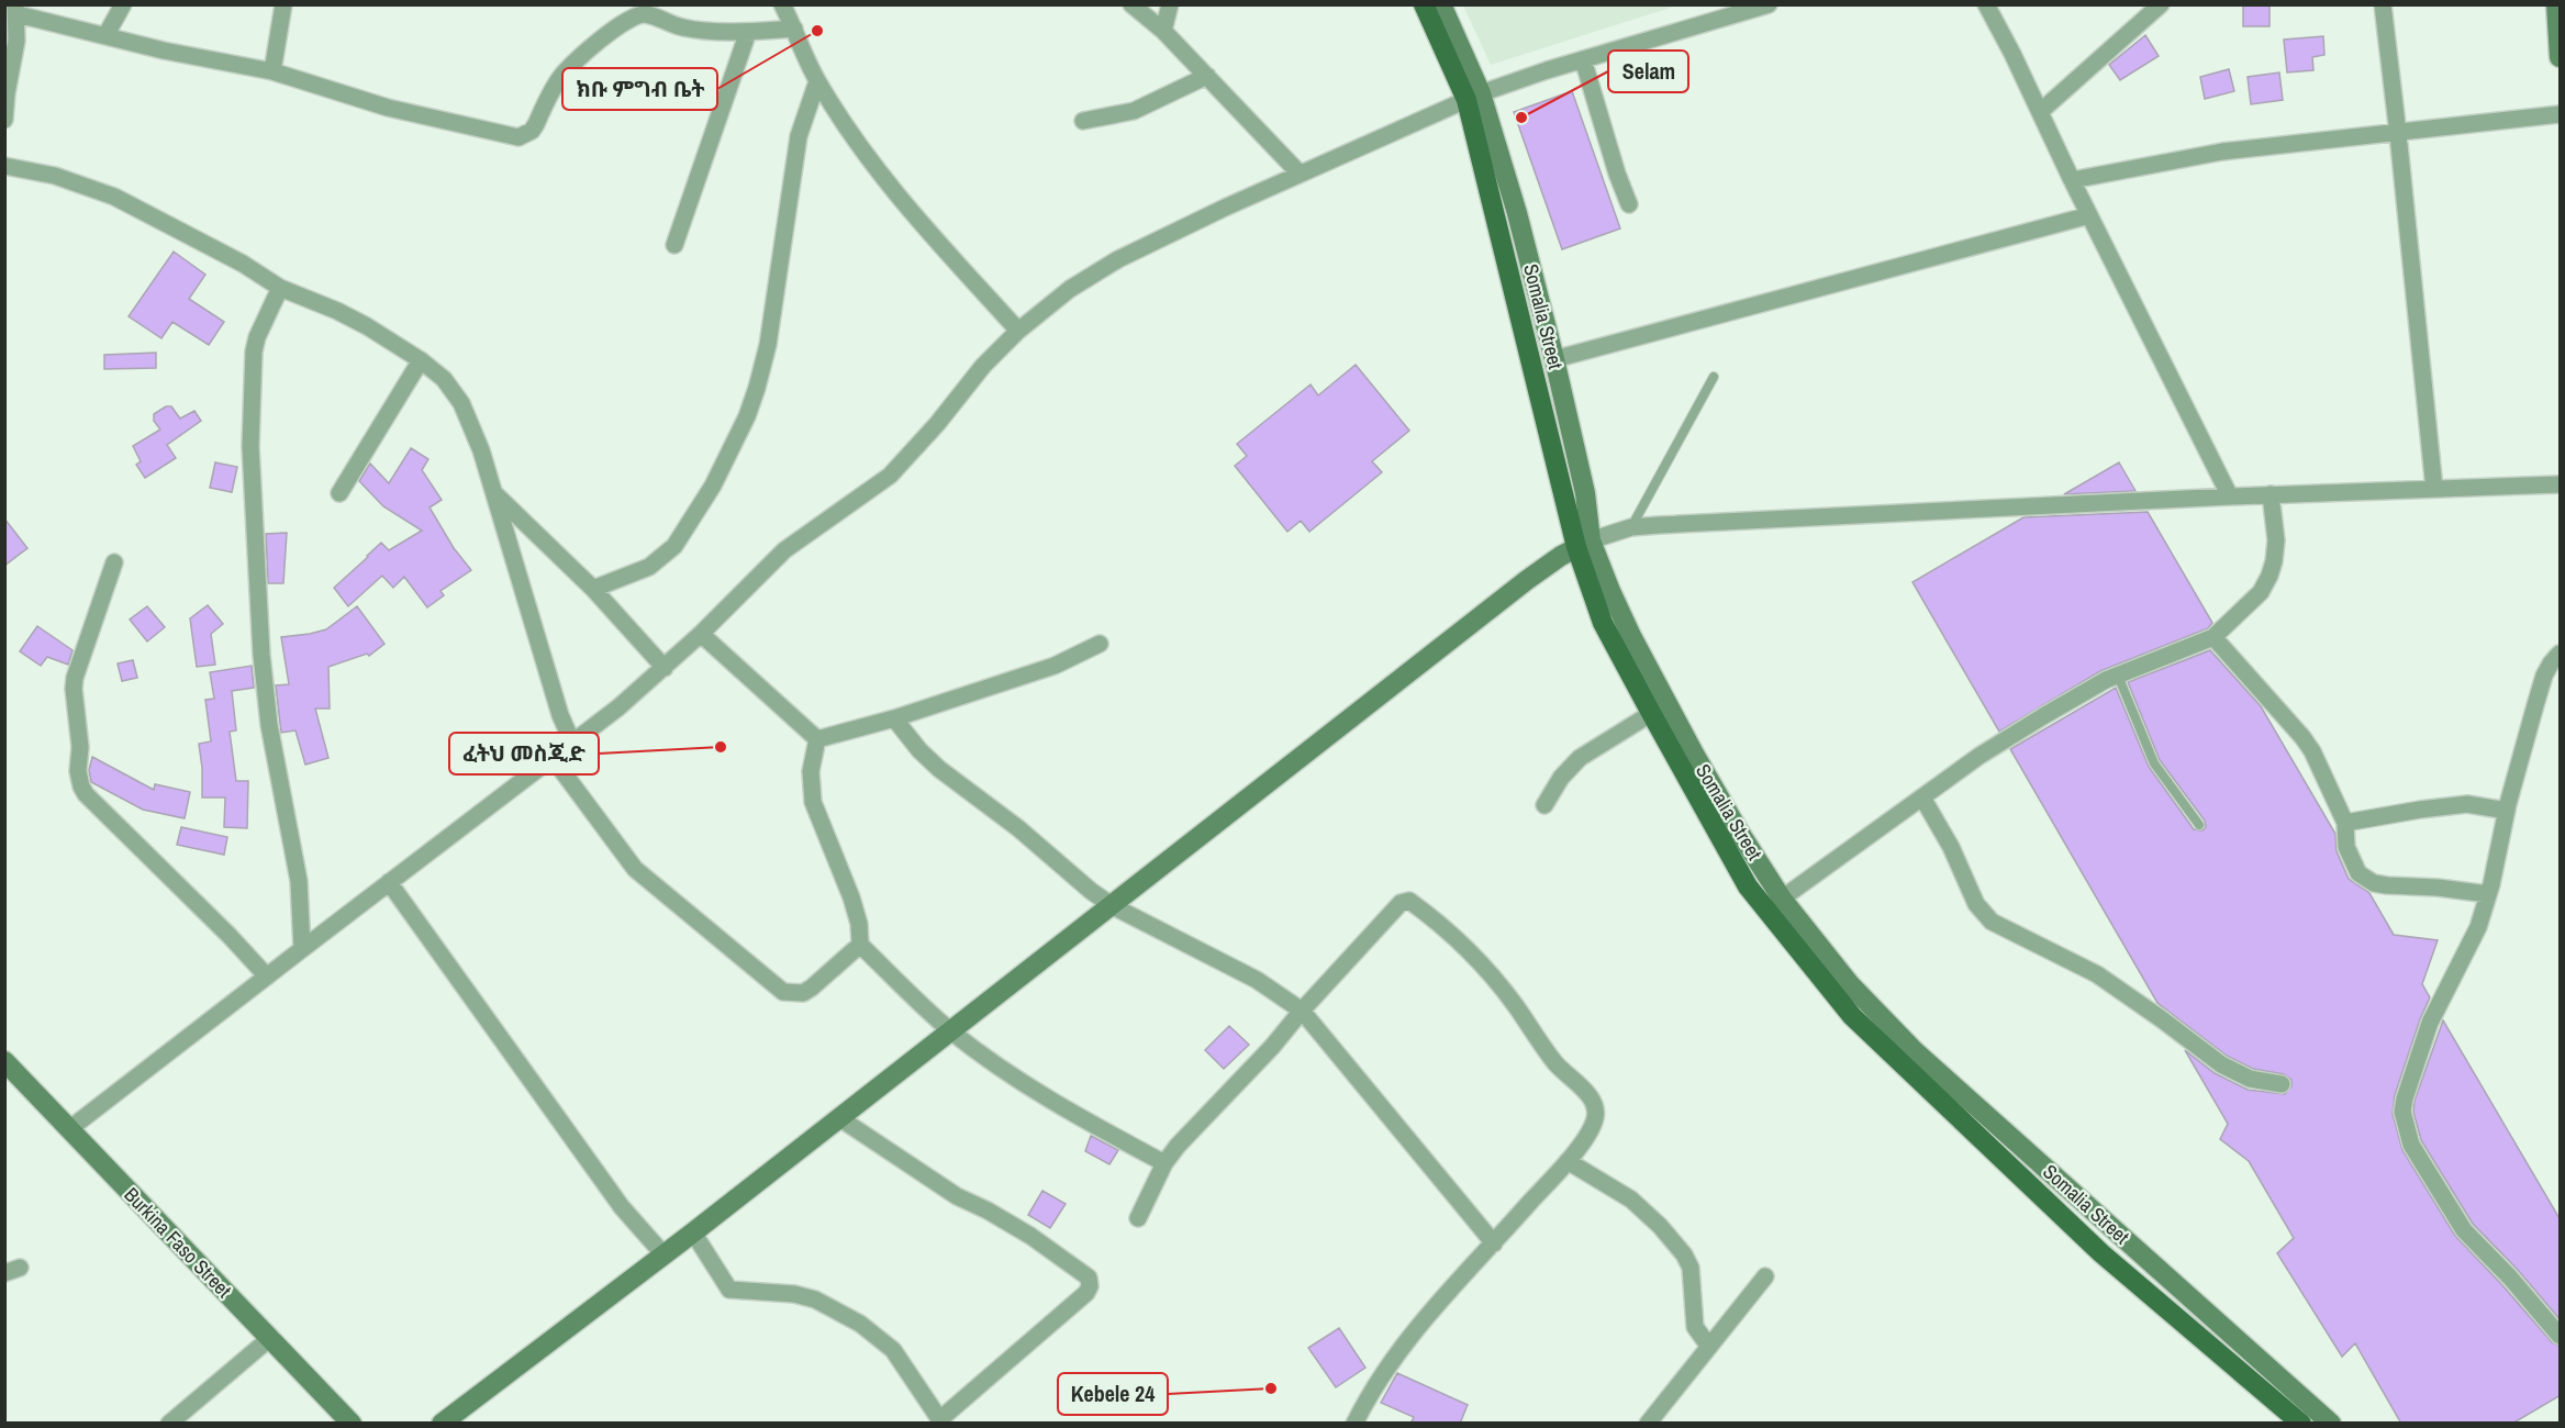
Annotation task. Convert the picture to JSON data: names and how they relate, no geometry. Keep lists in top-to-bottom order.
{
  "streets": {
    "main road": ["Somalia Street", "Burkina Faso Street"]
  },
  "places": [
    "ክቡ ምግብ ቤት",
    "Selam",
    "ፈትህ መስጂድ",
    "Kebele 24"
  ]
}
